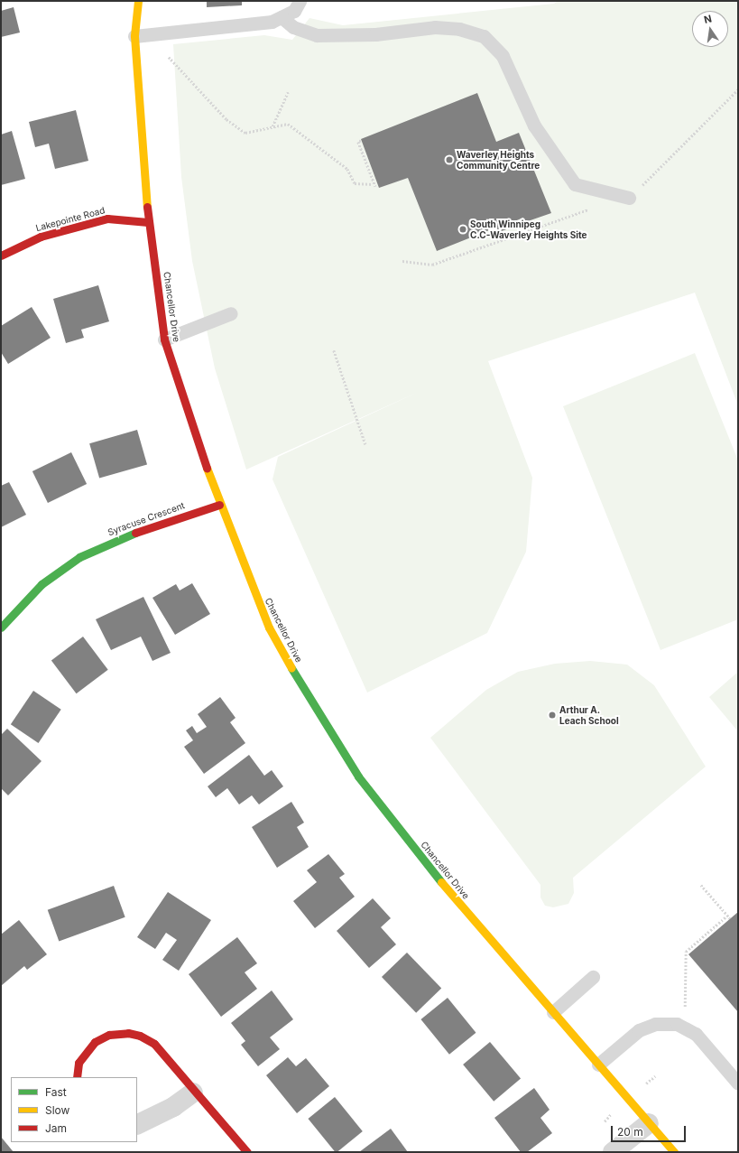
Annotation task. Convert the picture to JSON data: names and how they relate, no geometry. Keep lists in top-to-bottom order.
{
  "streets": {
    "street": ["Lakepointe Road", "Chancellor Drive", "Syracuse Crescent"]
  },
  "crossings": [
    ["Lakepointe Road", "Chancellor Drive"],
    ["Chancellor Drive", "Syracuse Crescent"]
  ],
  "places": ["Waverley Heights Community Centre", "South Winnipeg C.C-Waverley Heights Site", "Arthur A. Leach School"],
  "legend": ["Fast", "Slow", "Jam"],
  "scale_bar": "20 m",
  "north": "top"
}
